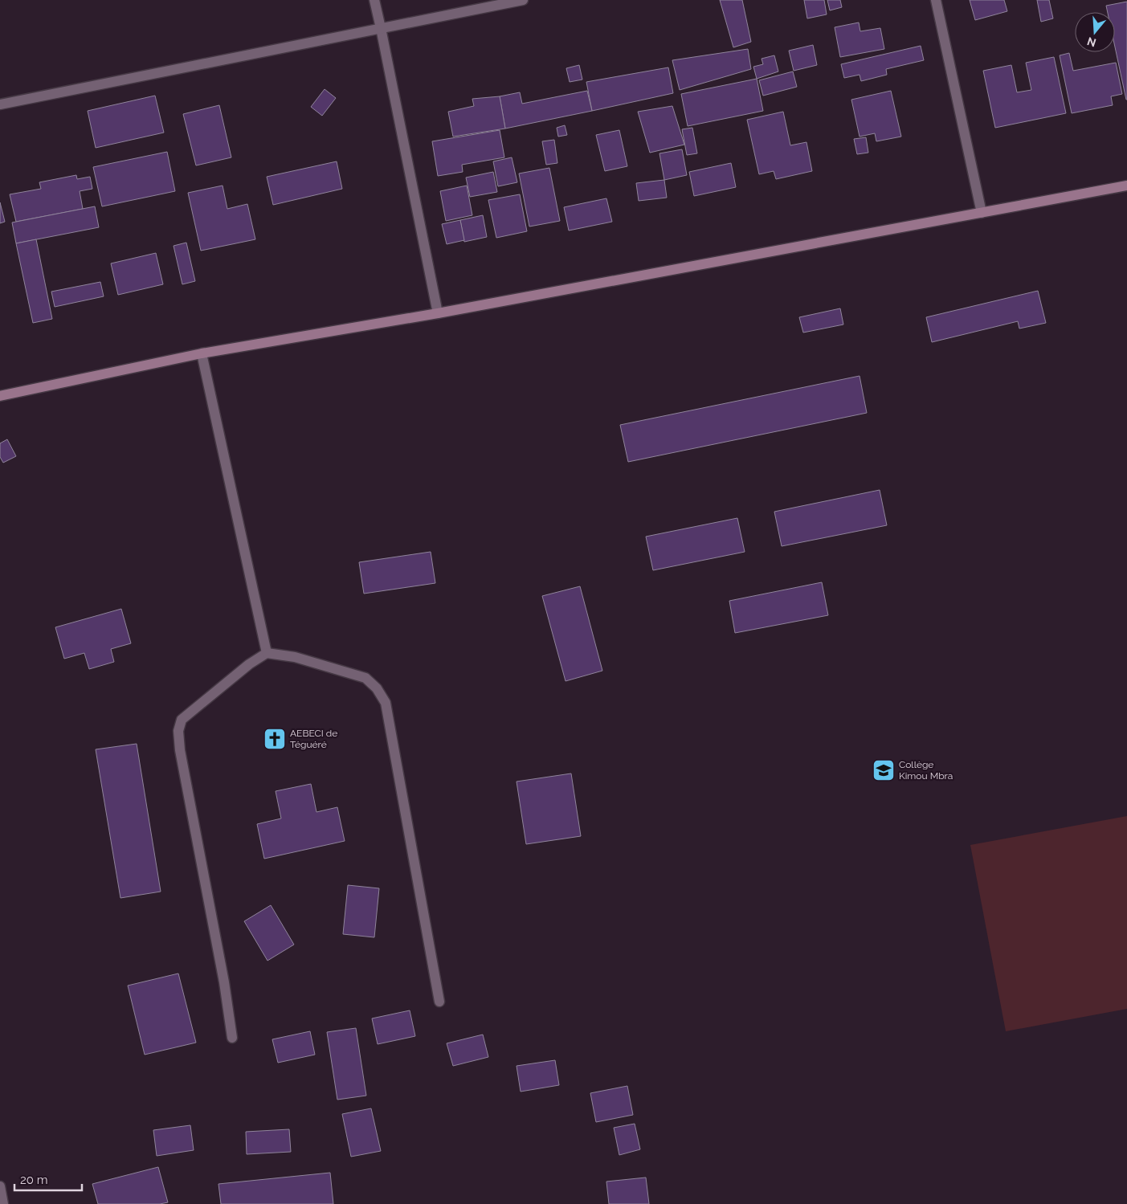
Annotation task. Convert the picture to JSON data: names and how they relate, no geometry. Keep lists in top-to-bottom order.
{
  "places": {
    "church": ["AEBECI de Téguéré"],
    "school or university": ["Collège Kimou Mbra"]
  },
  "scale_bar": "20 m",
  "north": "bottom"
}
